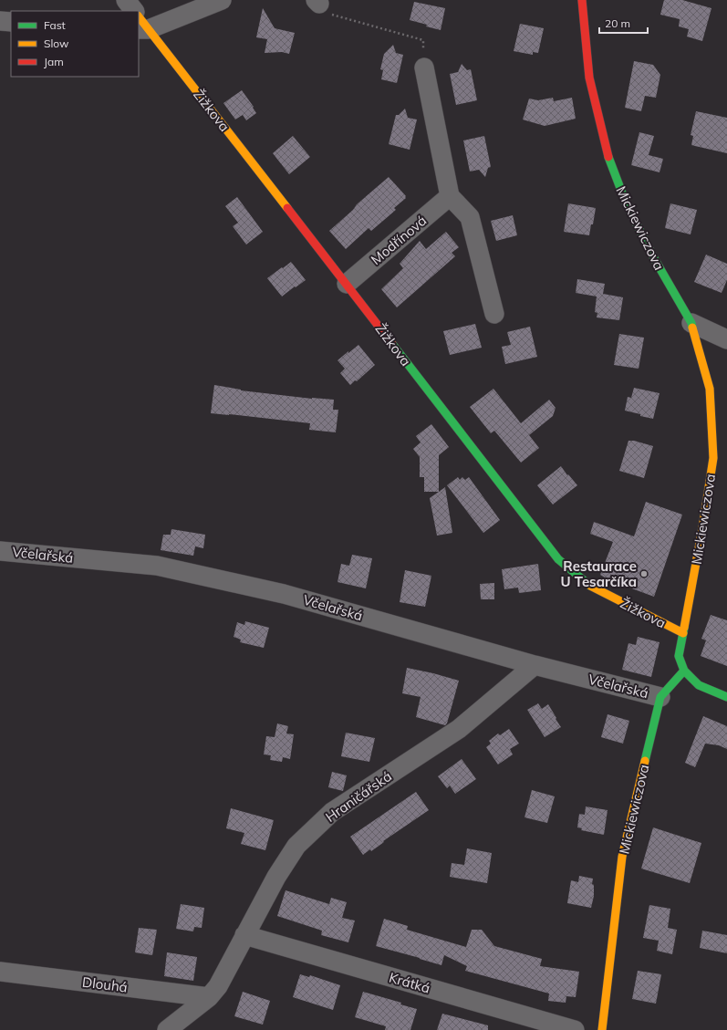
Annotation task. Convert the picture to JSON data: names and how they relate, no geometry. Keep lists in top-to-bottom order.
{
  "streets": {
    "street": [
      "Žižkova",
      "Mickiewiczova",
      "Modřínová",
      "Včelařská",
      "Hraničářská",
      "Krátká",
      "Dlouhá"
    ]
  },
  "crossings": [
    ["Žižkova", "Mickiewiczova"],
    ["Žižkova", "Modřínová"],
    ["Mickiewiczova", "Včelařská"],
    ["Včelařská", "Hraničářská"],
    ["Hraničářská", "Krátká"],
    ["Hraničářská", "Dlouhá"]
  ],
  "places": ["Restaurace U Tesarčíka"],
  "legend": ["Fast", "Slow", "Jam"],
  "scale_bar": "20 m"
}
